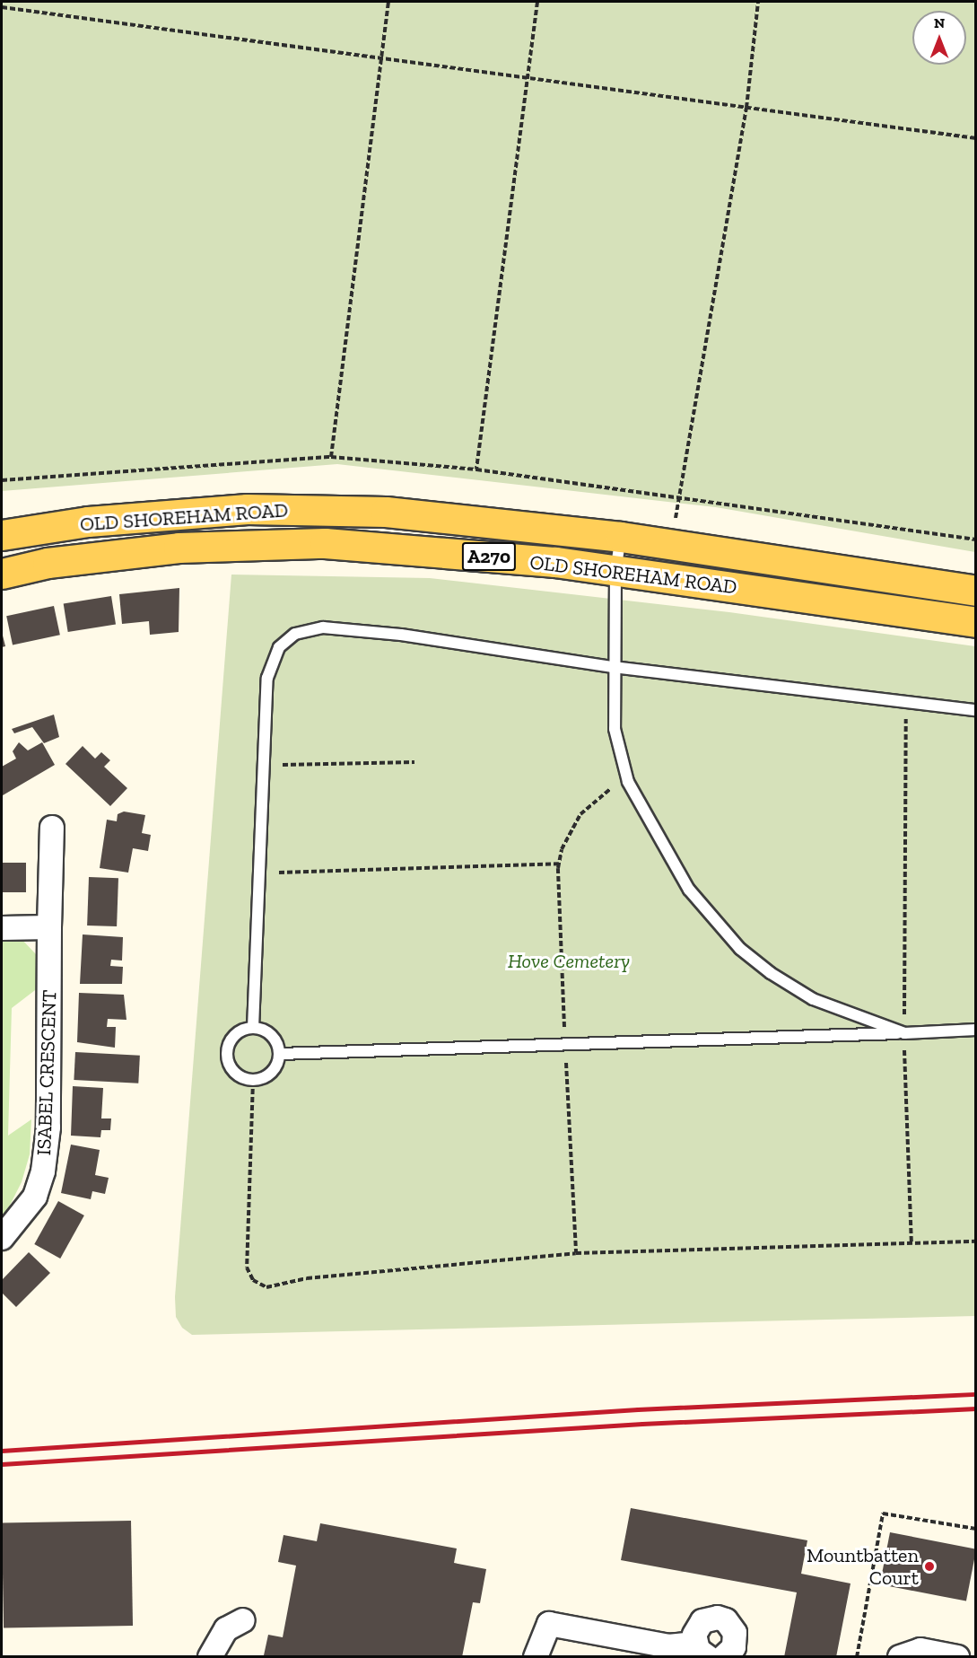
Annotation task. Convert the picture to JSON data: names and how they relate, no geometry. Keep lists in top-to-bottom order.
{
  "streets": {
    "main road": ["OLD SHOREHAM ROAD", "A270"],
    "street": ["ISABEL CRESCENT"]
  },
  "parks": ["Hove Cemetery"],
  "places": ["Mountbatten Court"],
  "north": "top"
}
